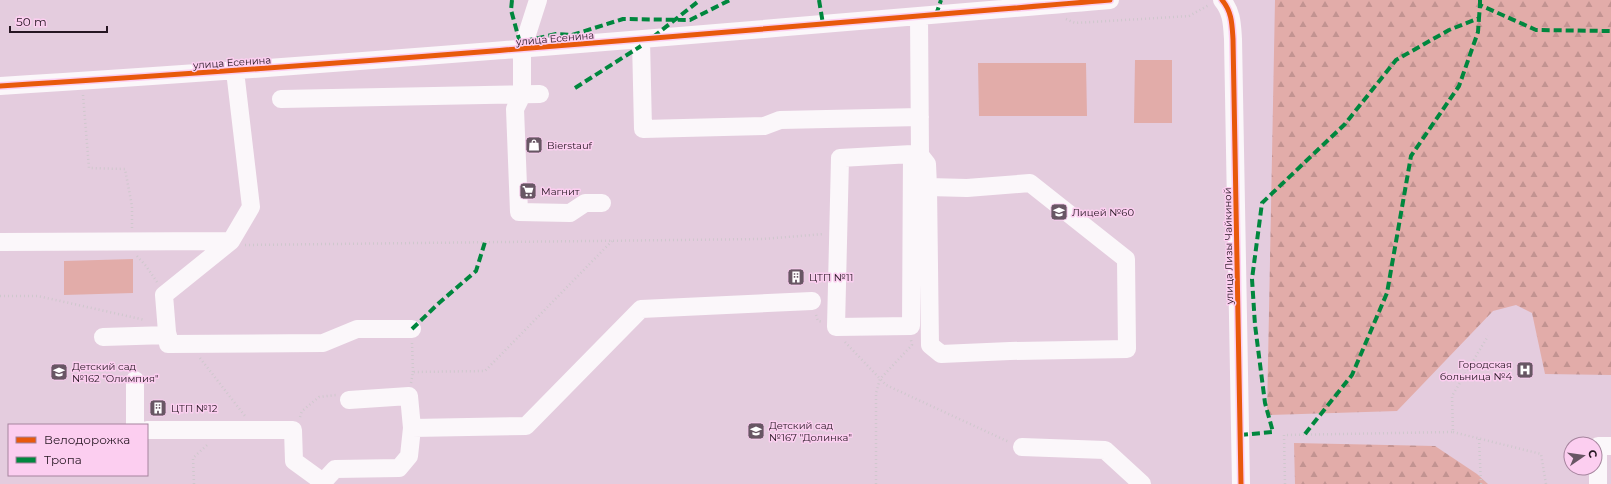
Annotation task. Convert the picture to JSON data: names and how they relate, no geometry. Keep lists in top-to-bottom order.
{
  "streets": {
    "street": ["улица Есенина", "улица Лизы Чайкиной"]
  },
  "places": {
    "shop": ["Bierstauf"],
    "supermarket": ["Магнит"],
    "school or university": ["Лицей №60", "Детский сад №162 \"Олимпия\"", "Детский сад №167 \"Долинка\""],
    "building": ["ЦТП №11", "ЦТП №12"],
    "hospital": ["Городская больница №4"]
  },
  "legend": ["Велодорожка", "Тропа"],
  "scale_bar": "50 m",
  "north": "right"
}
